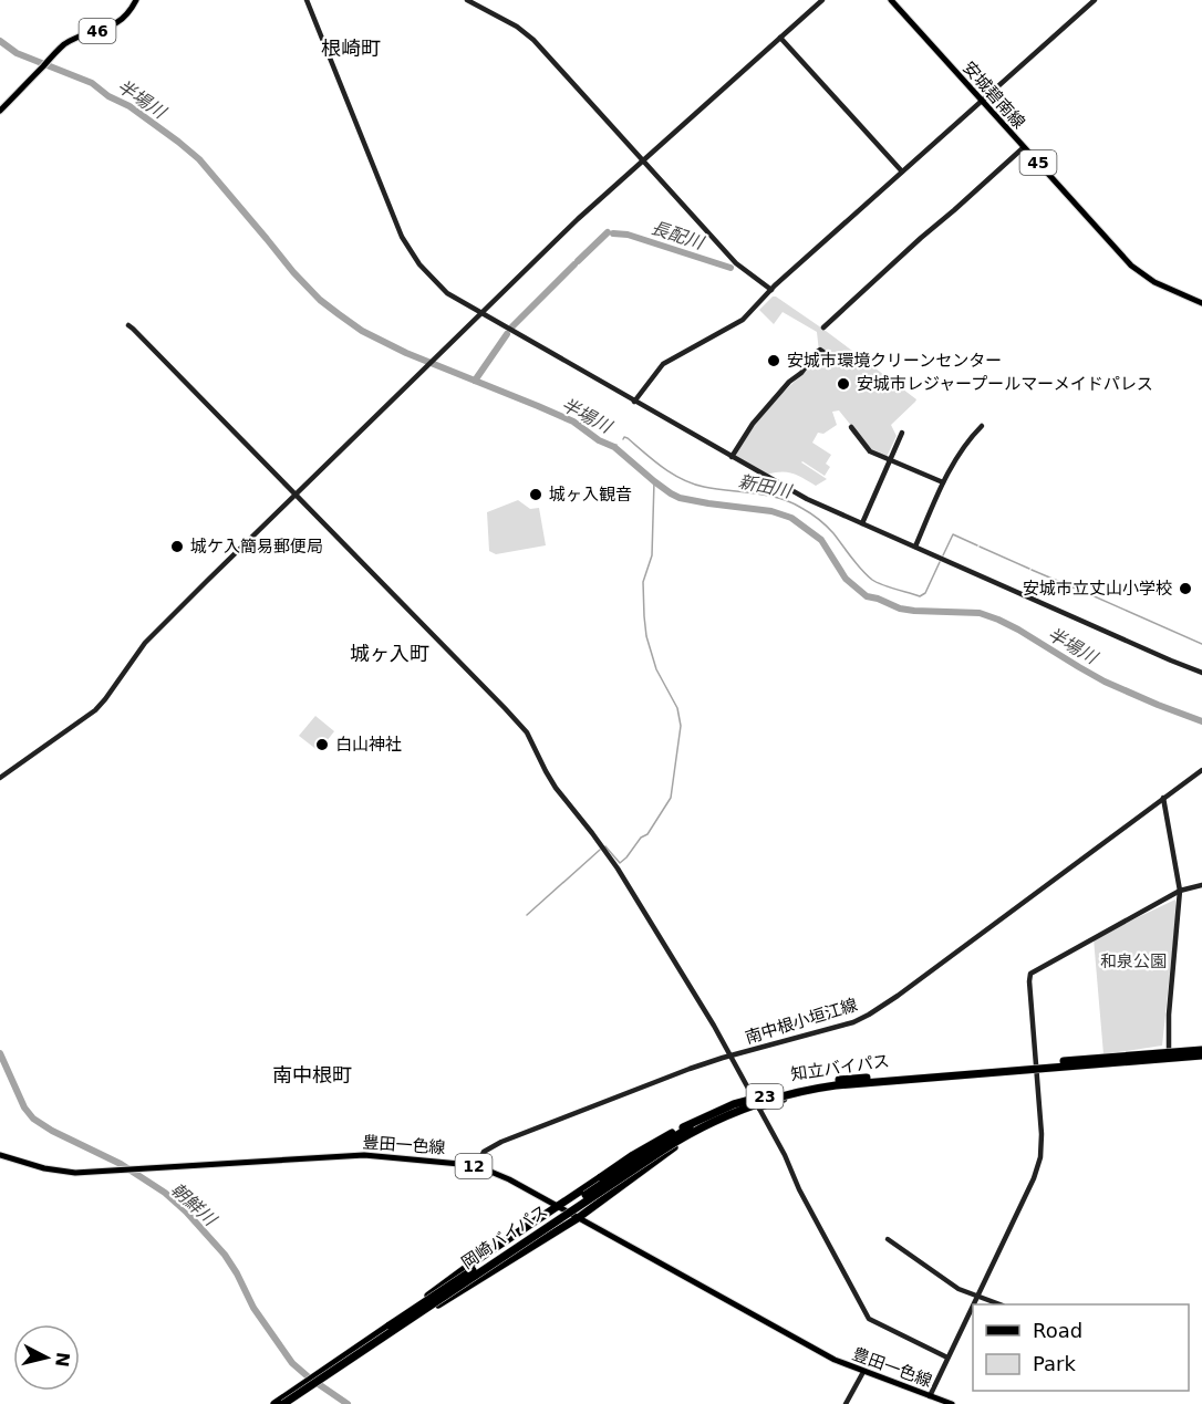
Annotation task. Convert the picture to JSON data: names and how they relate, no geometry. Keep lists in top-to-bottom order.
{
  "streets": {
    "highway": ["知立バイパス", "23", "岡崎バイパス"],
    "main road": [
      "46",
      "安城碧南線",
      "45",
      "豊田一色線",
      "12"
    ],
    "street": ["南中根小垣江線"]
  },
  "crossings": [
    ["南中根小垣江線", "豊田一色線"],
    ["知立バイパス", "23"],
    ["知立バイパス", "岡崎バイパス"],
    ["23", "豊田一色線"],
    ["23", "岡崎バイパス"]
  ],
  "districts": ["根崎町", "城ヶ入町", "南中根町"],
  "water": [
    "半場川",
    "長配川",
    "新田川",
    "朝鮮川"
  ],
  "parks": ["和泉公園"],
  "places": [
    "安城市環境クリーンセンター",
    "安城市レジャープールマーメイドパレス",
    "城ヶ入観音",
    "城ケ入簡易郵便局",
    "安城市立丈山小学校",
    "白山神社"
  ],
  "legend": ["Road", "Park"],
  "north": "right"
}
